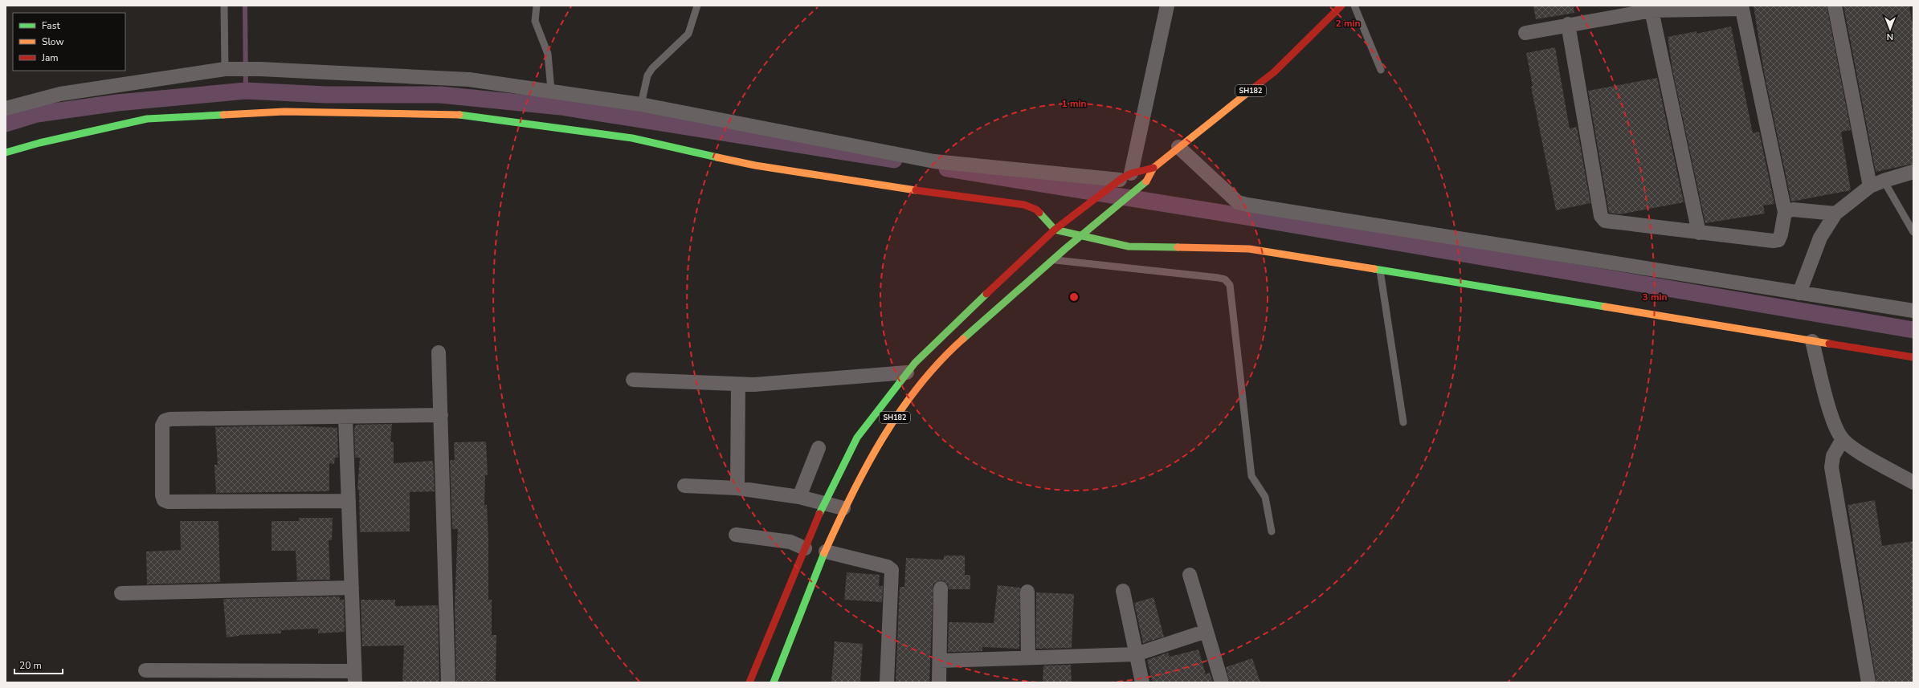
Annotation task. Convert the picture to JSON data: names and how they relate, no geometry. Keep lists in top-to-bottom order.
{
  "streets": {
    "street": ["SH182"]
  },
  "legend": ["Fast", "Slow", "Jam"],
  "scale_bar": "20 m",
  "north": "bottom",
  "rings": ["2 min", "1 min", "3 min"]
}
